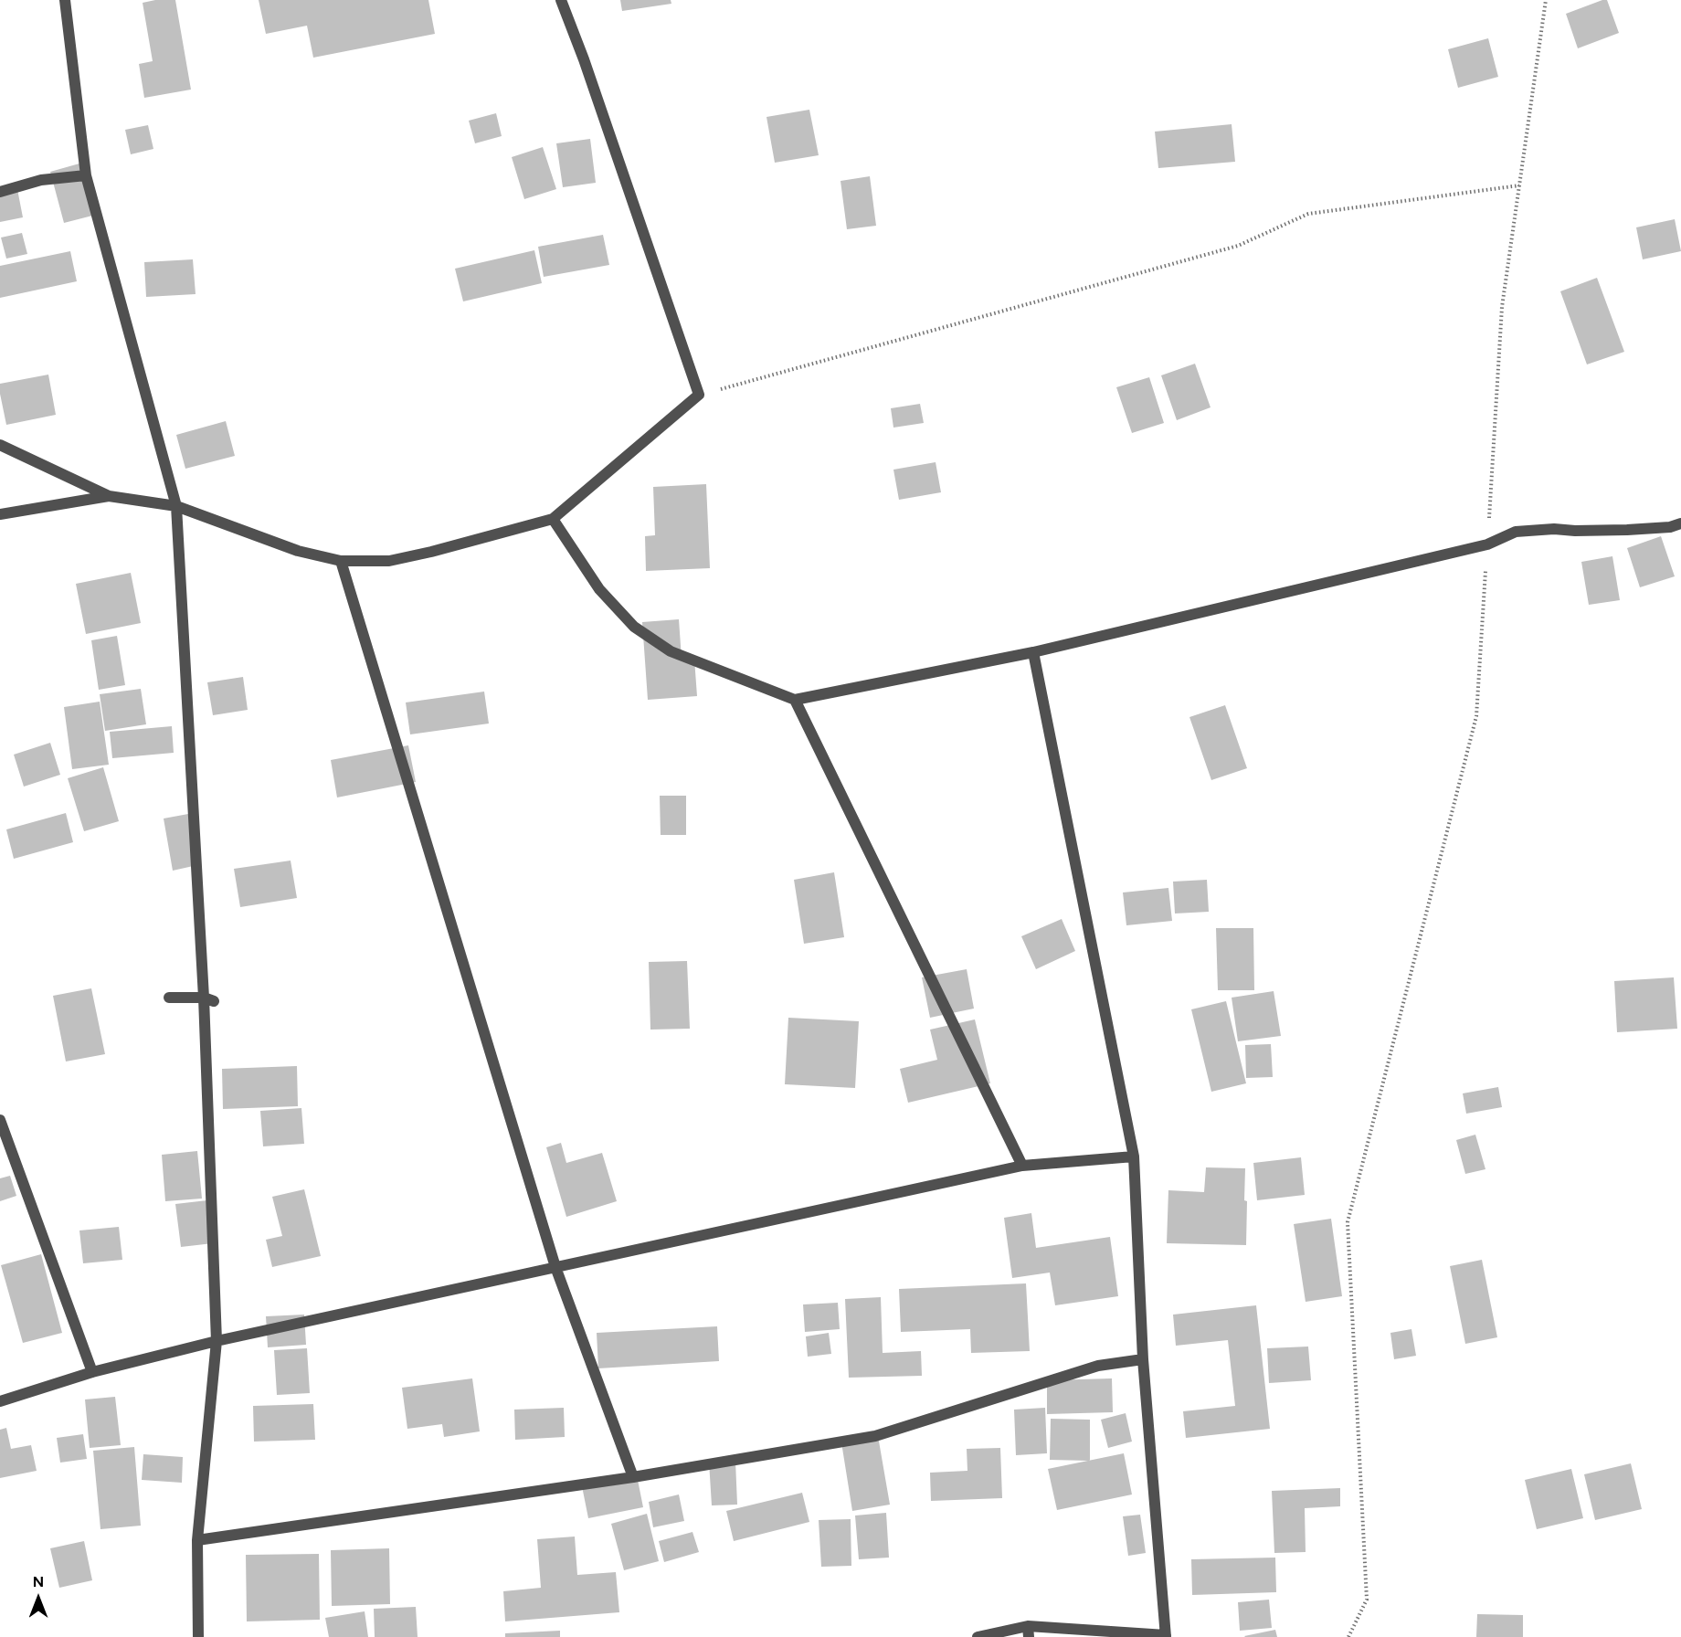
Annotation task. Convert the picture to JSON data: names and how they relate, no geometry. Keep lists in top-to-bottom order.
{
  "north": "top"
}
